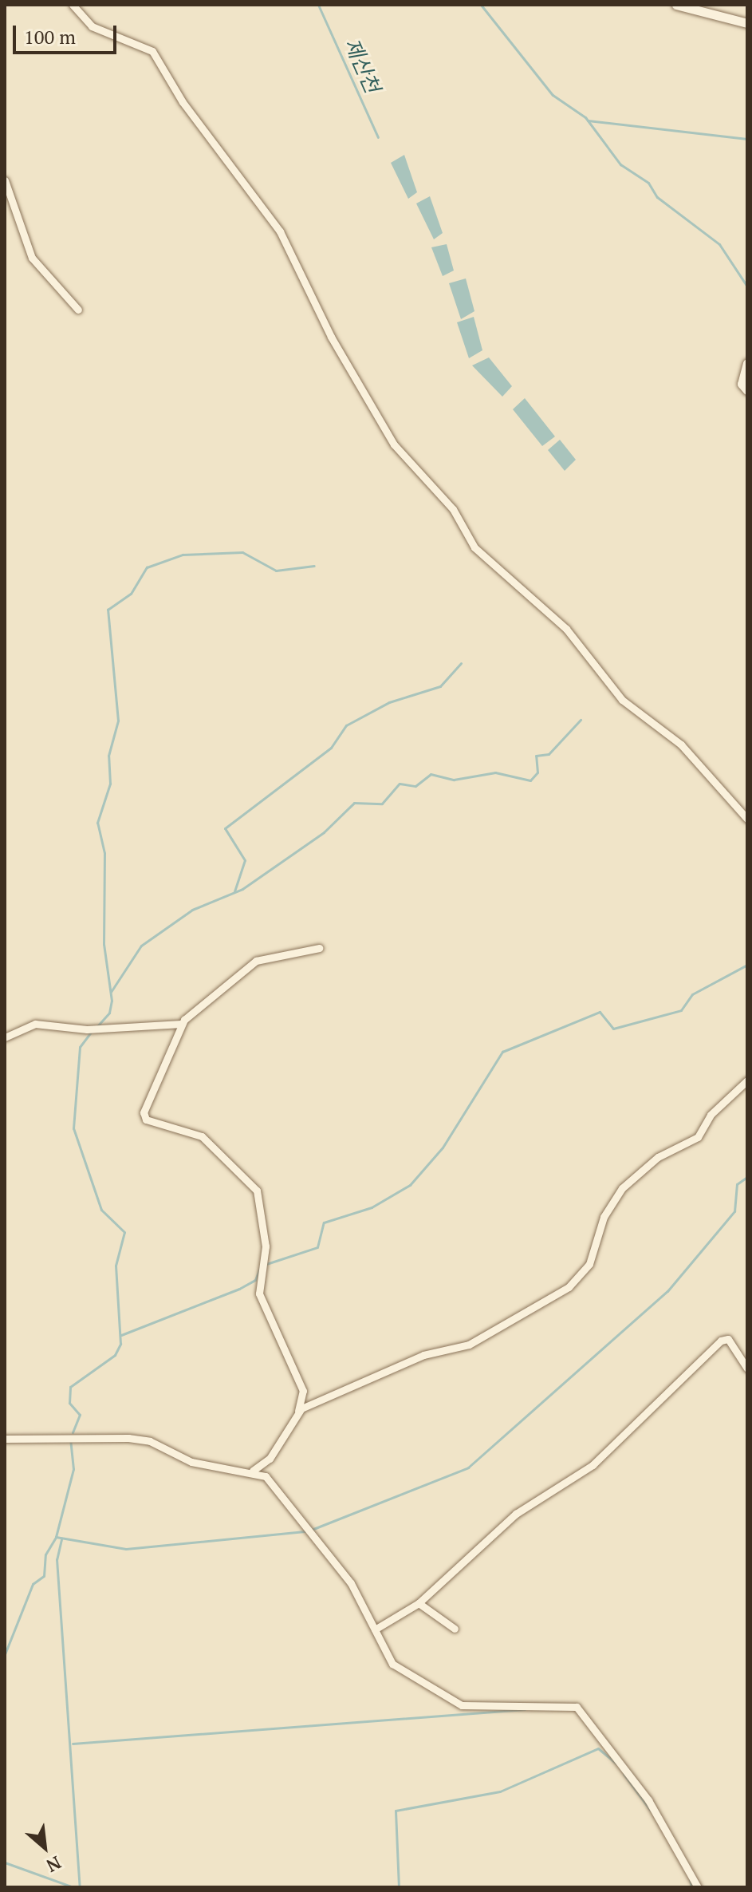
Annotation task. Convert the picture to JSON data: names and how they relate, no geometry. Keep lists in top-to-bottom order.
{
  "water": ["제산천"],
  "scale_bar": "100 m",
  "north": "bottom right"
}
